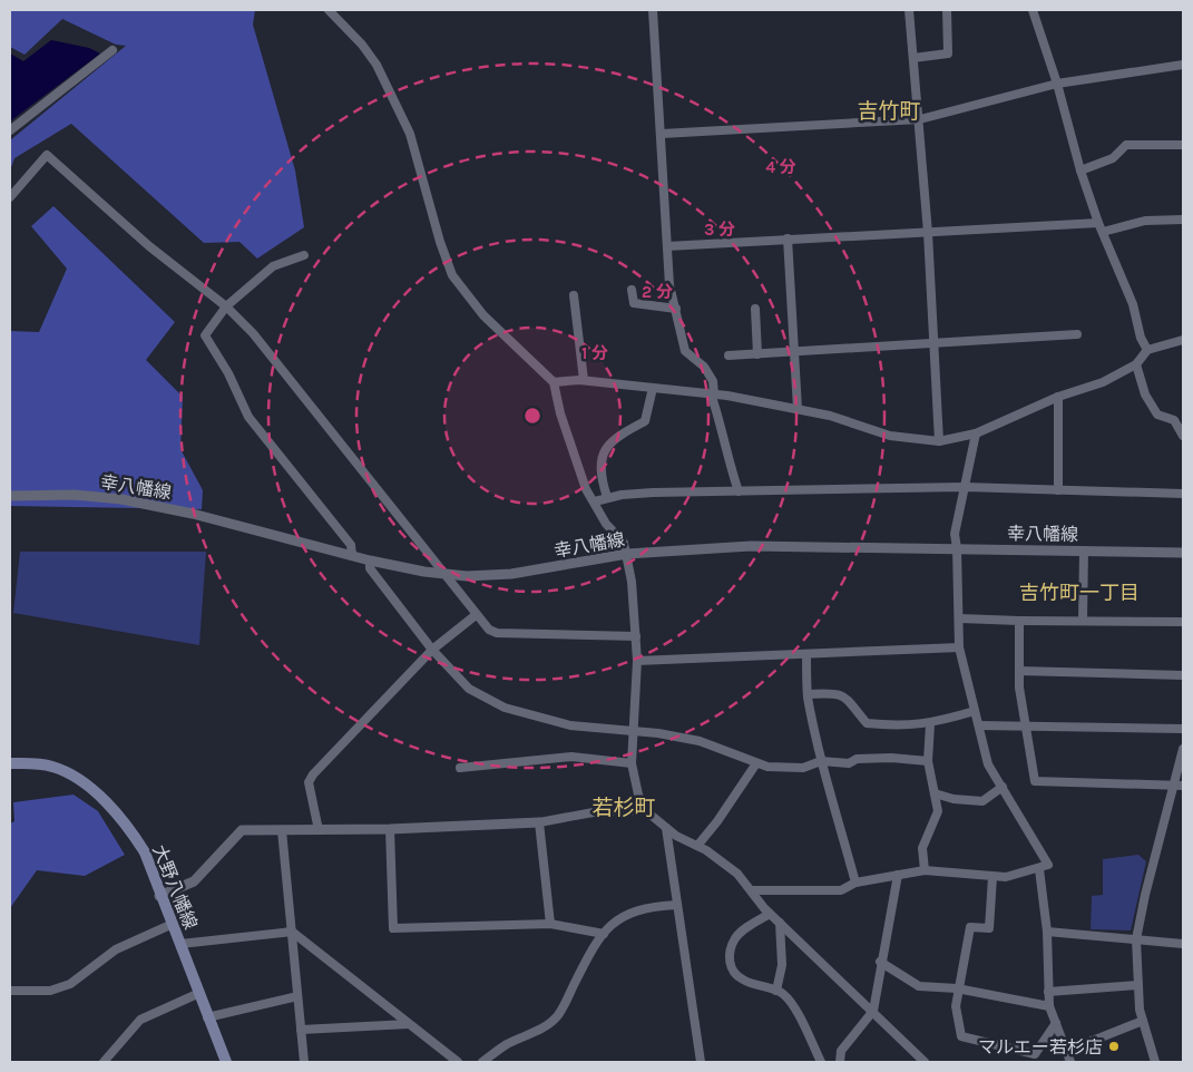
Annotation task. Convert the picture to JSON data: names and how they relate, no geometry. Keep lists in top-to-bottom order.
{
  "streets": {
    "main road": ["大野八幡線"],
    "street": ["幸八幡線"]
  },
  "districts": ["吉竹町", "吉竹町一丁目", "若杉町"],
  "places": ["マルエー若杉店"],
  "rings": [
    "4 分",
    "3 分",
    "2 分",
    "1 分"
  ]
}
